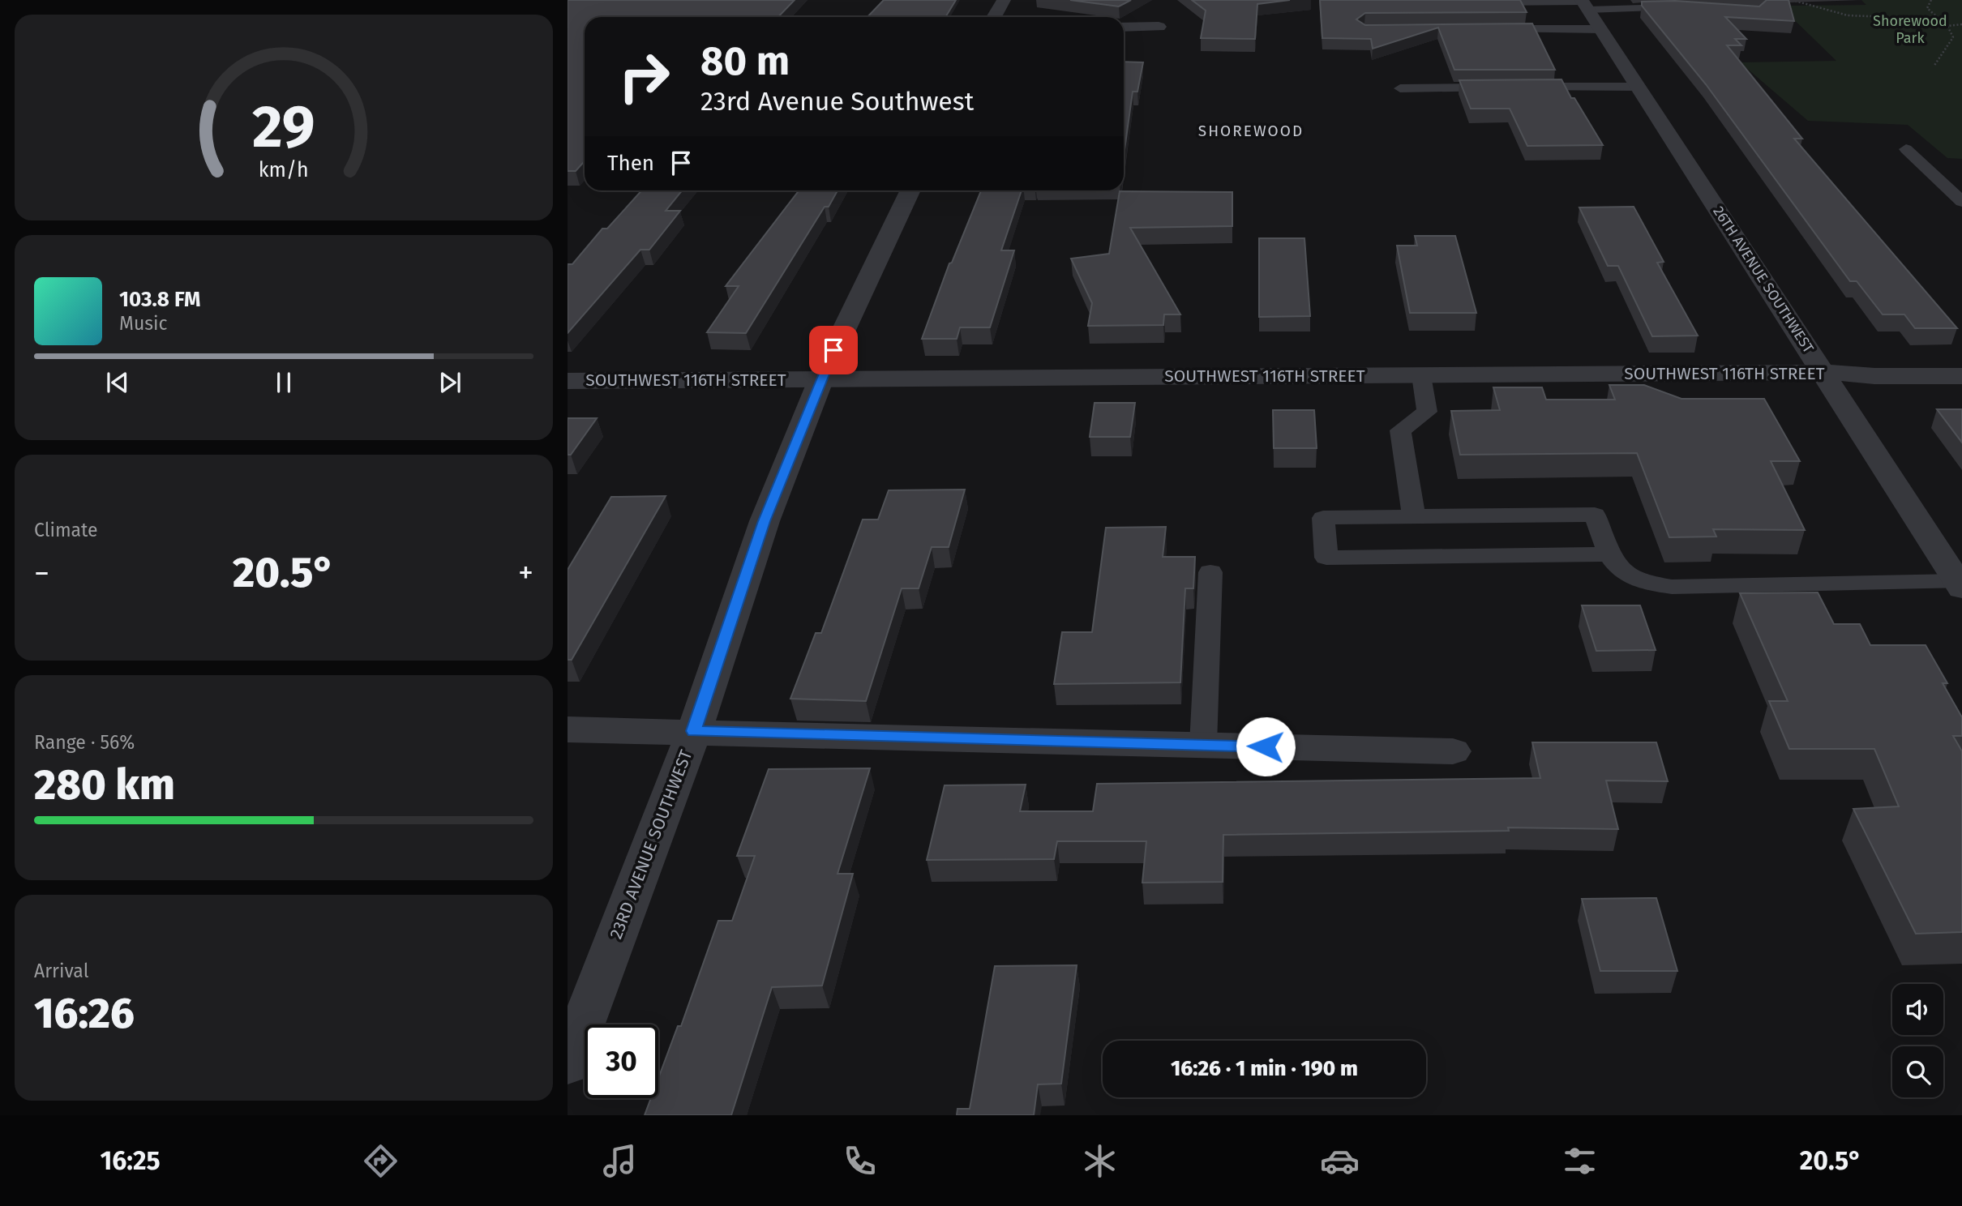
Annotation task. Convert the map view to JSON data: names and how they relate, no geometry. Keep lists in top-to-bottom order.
{
  "streets": {
    "street": ["26TH AVENUE SOUTHWEST", "SOUTHWEST 116TH STREET", "23RD AVENUE SOUTHWEST"]
  },
  "crossings": [
    ["26TH AVENUE SOUTHWEST", "SOUTHWEST 116TH STREET"],
    ["SOUTHWEST 116TH STREET", "23RD AVENUE SOUTHWEST"]
  ],
  "districts": ["SHOREWOOD"],
  "parks": ["Shorewood Park"],
  "page": {
    "turn": ["80 m", "23rd Avenue Southwest"],
    "then": "Then",
    "song": ["103.8 FM", "Music"],
    "tile": [
      "Climate",
      ["Range · 56%", "280 km"],
      ["Arrival", "16:26"]
    ],
    "heat": ["−", "20.5°", "+"],
    "limit": "30",
    "trip": "16:26 · 1 min · 190 m",
    "tabs": ["16:25", "20.5°"],
    "gauge": ["29", "km/h"]
  }
}
